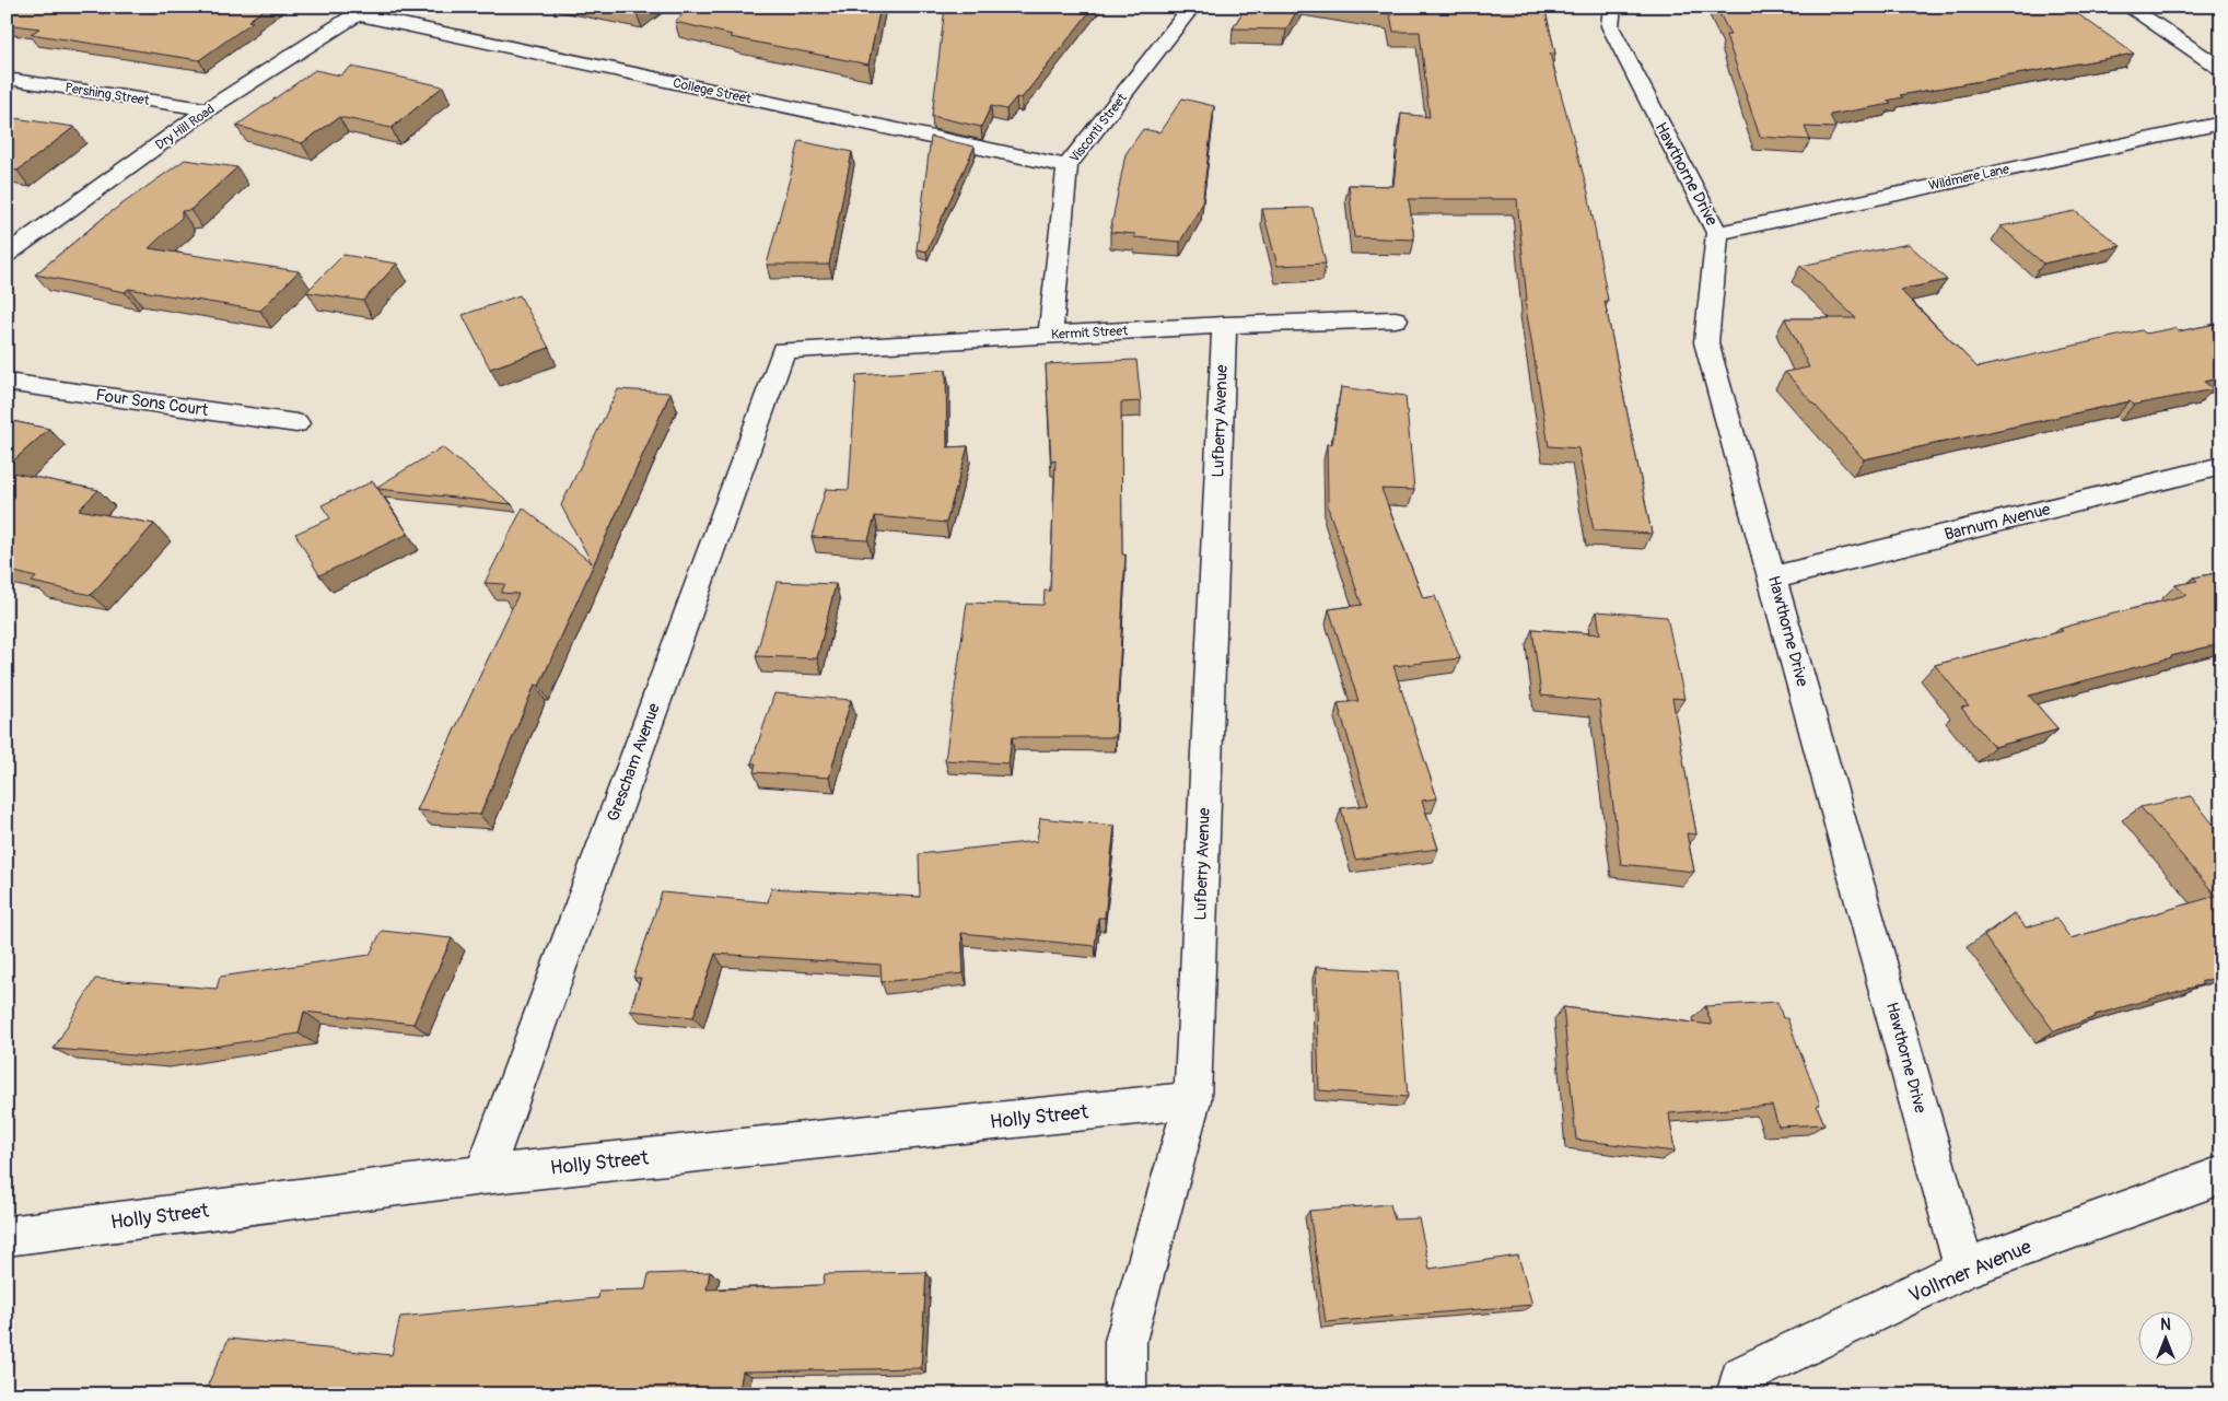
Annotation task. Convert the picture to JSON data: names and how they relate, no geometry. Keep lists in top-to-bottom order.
{
  "streets": {
    "street": [
      "College Street",
      "Pershing Street",
      "Dry Hill Road",
      "Visconti Street",
      "Hawthorne Drive",
      "Wildmere Lane",
      "Kermit Street",
      "Four Sons Court",
      "Lufberry Avenue",
      "Barnum Avenue",
      "Grescham Avenue",
      "Holly Street",
      "Vollmer Avenue"
    ]
  },
  "crossings": [
    ["College Street", "Dry Hill Road"],
    ["College Street", "Visconti Street"],
    ["Pershing Street", "Dry Hill Road"],
    ["Visconti Street", "Kermit Street"],
    ["Hawthorne Drive", "Wildmere Lane"],
    ["Hawthorne Drive", "Barnum Avenue"],
    ["Hawthorne Drive", "Vollmer Avenue"],
    ["Kermit Street", "Lufberry Avenue"],
    ["Kermit Street", "Grescham Avenue"],
    ["Lufberry Avenue", "Holly Street"],
    ["Grescham Avenue", "Holly Street"]
  ],
  "north": "top"
}
